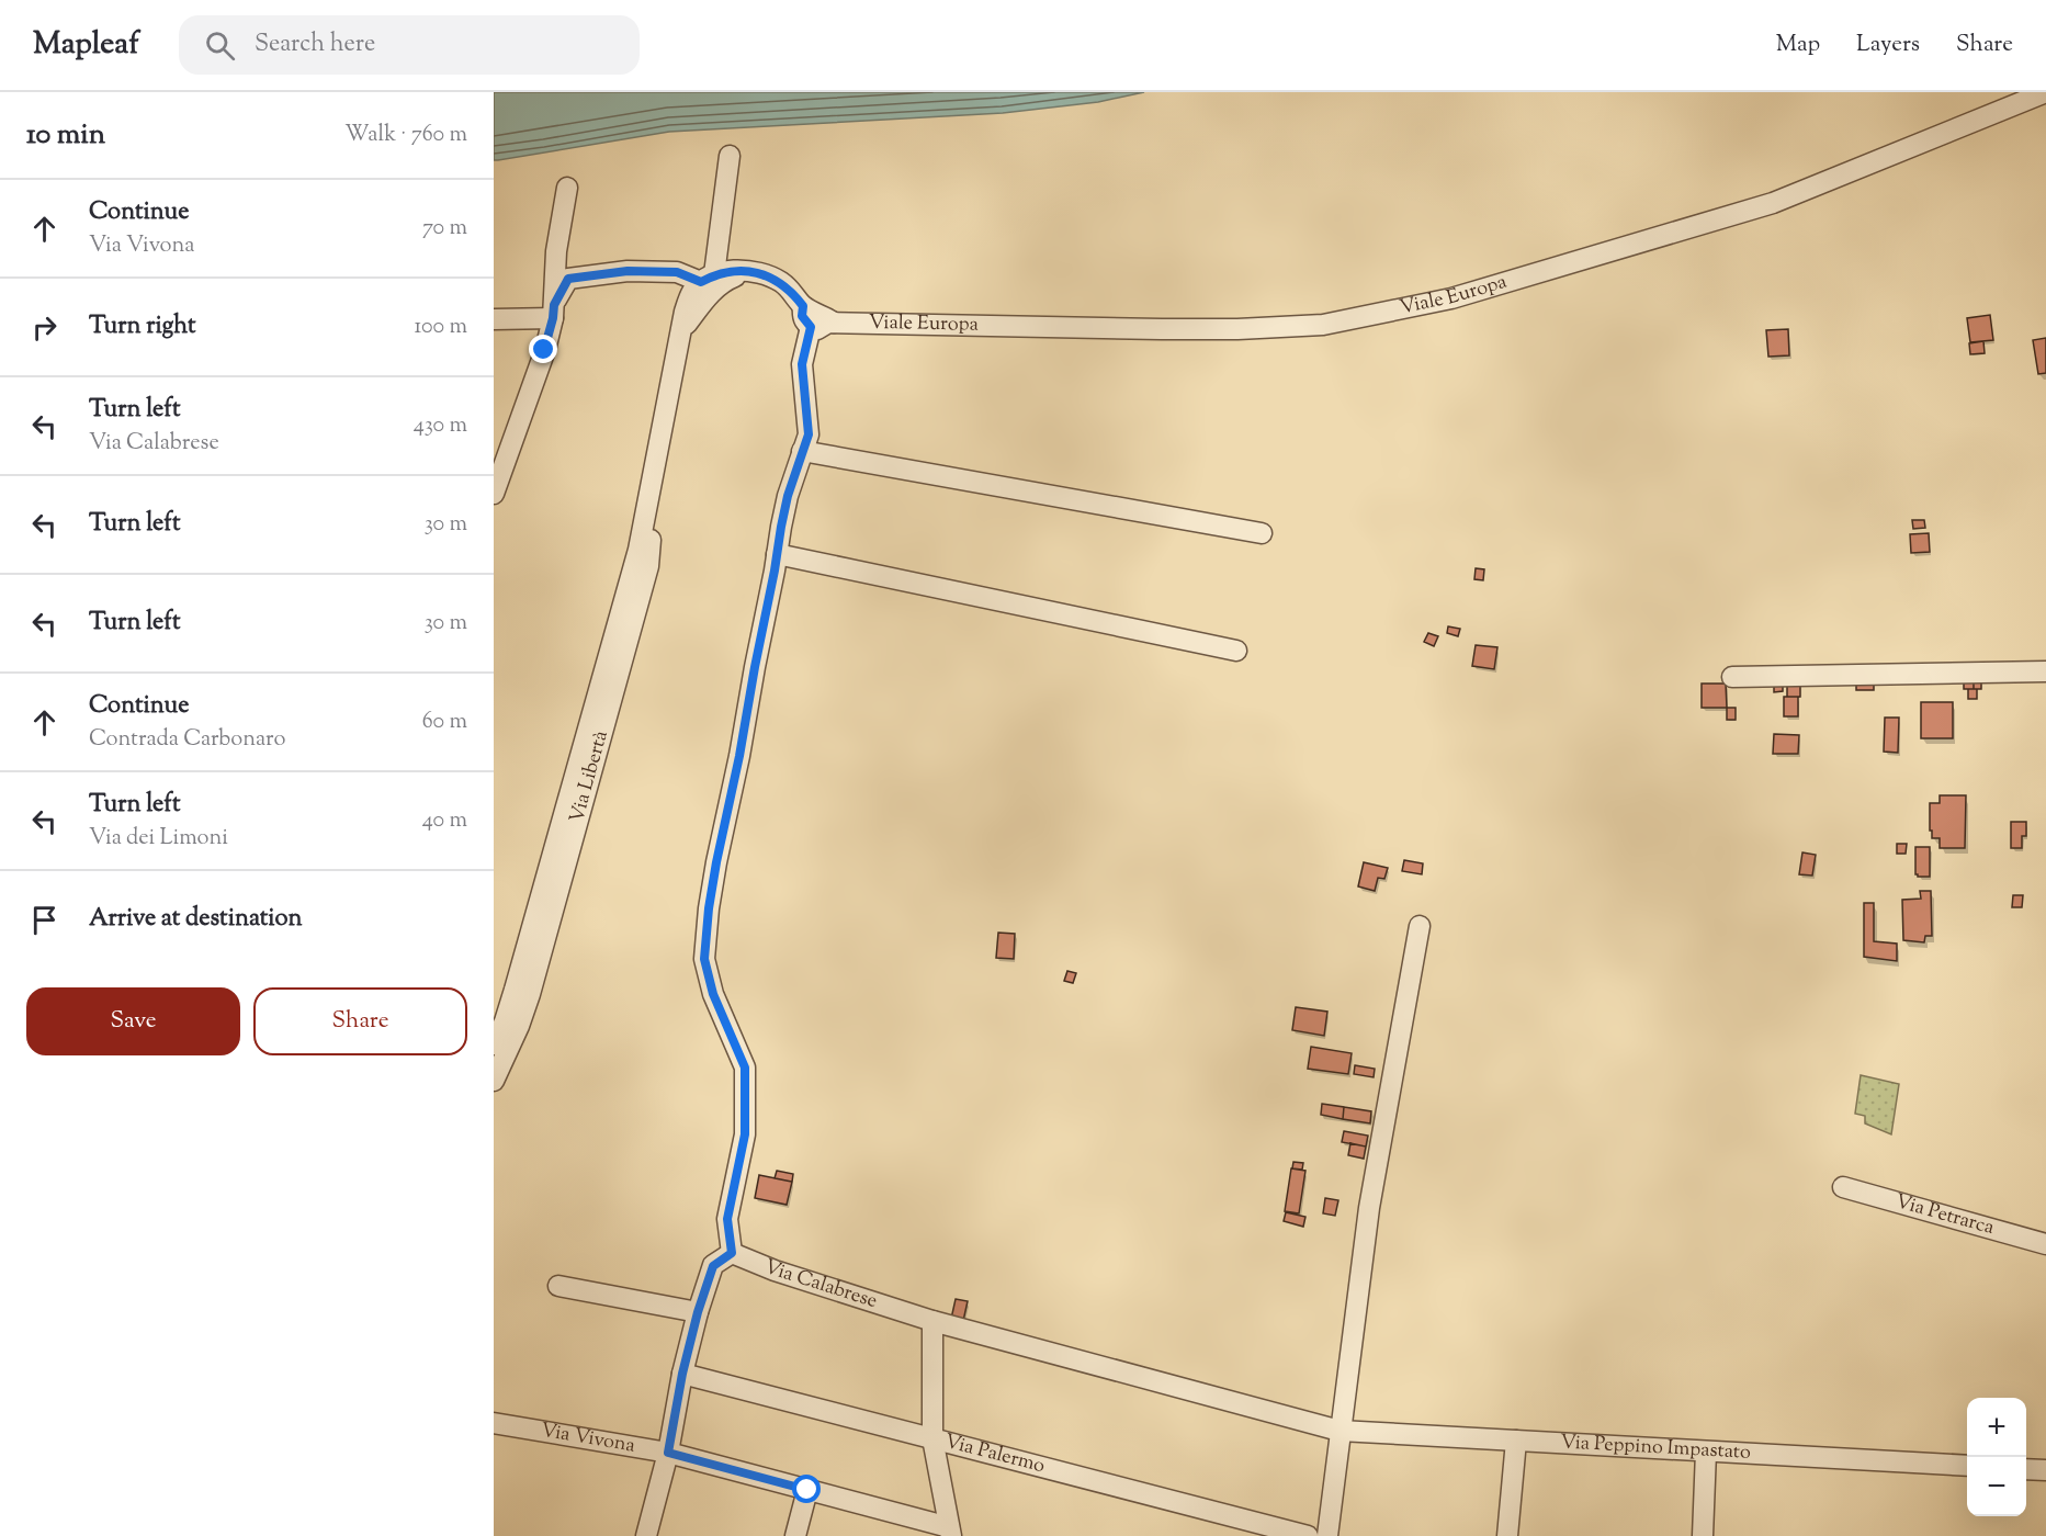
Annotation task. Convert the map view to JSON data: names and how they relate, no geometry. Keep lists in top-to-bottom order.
{
  "streets": {
    "street": [
      "Viale Europa",
      "Via Libertà",
      "Via Petrarca",
      "Via Calabrese",
      "Via Vivona",
      "Via Peppino Impastato",
      "Via Palermo"
    ]
  },
  "crossings": [
    ["Via Calabrese", "Via Peppino Impastato"]
  ],
  "page": {
    "header": "Mapleaf",
    "search": "Search here",
    "nav": ["Map", "Layers", "Share"],
    "heading": ["10 min", "Walk · 760 m"],
    "list": [
      ["Continue", "Via Vivona", "70 m"],
      ["Turn right", "100 m"],
      ["Turn left", "Via Calabrese", "430 m"],
      ["Turn left", "30 m"],
      ["Turn left", "30 m"],
      ["Continue", "Contrada Carbonaro", "60 m"],
      ["Turn left", "Via dei Limoni", "40 m"],
      "Arrive at destination"
    ],
    "buttons": ["Save", "Share"],
    "map_buttons": ["+", "−"]
  }
}
